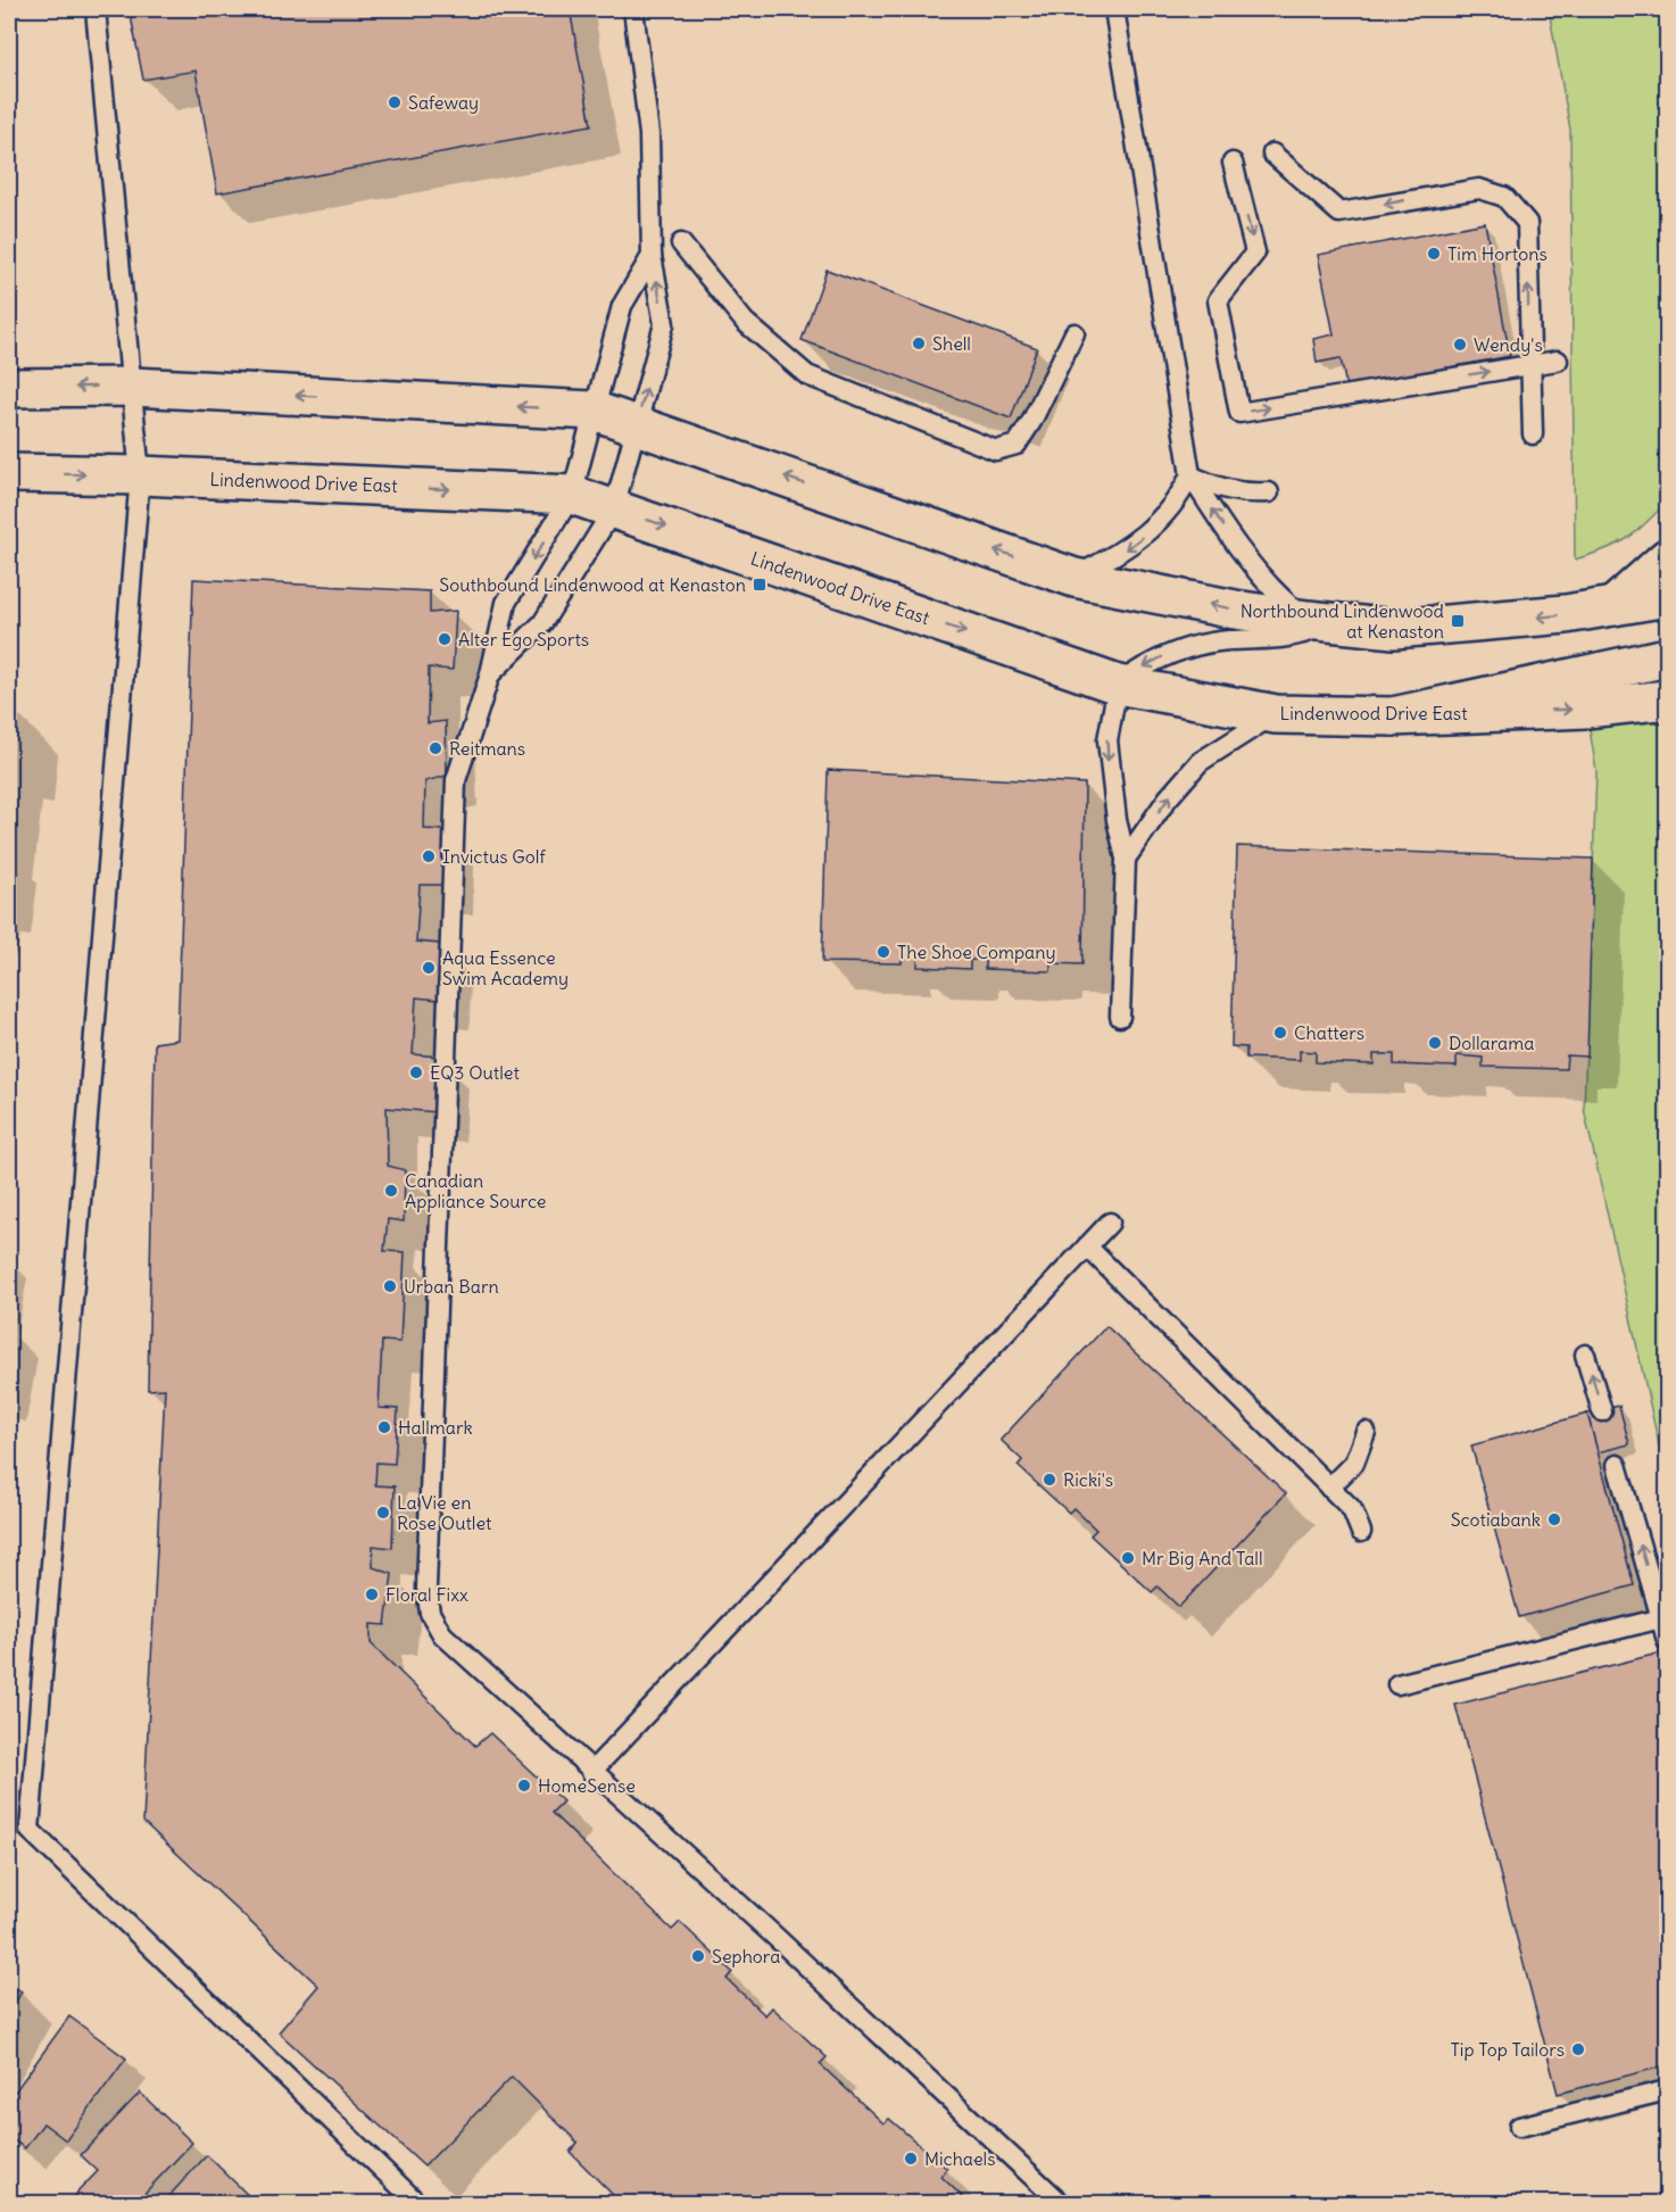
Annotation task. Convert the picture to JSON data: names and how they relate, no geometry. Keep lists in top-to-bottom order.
{
  "streets": {
    "street": ["Lindenwood Drive East"]
  },
  "places": {
    "other": [
      "Safeway",
      "Tim Hortons",
      "Shell",
      "Wendy's",
      "Alter Ego Sports",
      "Reitmans",
      "Invictus Golf",
      "The Shoe Company",
      "Aqua Essence Swim Academy",
      "Chatters",
      "Dollarama",
      "EQ3 Outlet",
      "Canadian Appliance Source",
      "Urban Barn",
      "Hallmark",
      "Ricki's",
      "La Vie en Rose Outlet",
      "Scotiabank",
      "Mr Big And Tall",
      "Floral Fixx",
      "HomeSense",
      "Sephora",
      "Tip Top Tailors",
      "Michaels"
    ],
    "transit": ["Southbound Lindenwood at Kenaston", "Northbound Lindenwood at Kenaston"]
  }
}
